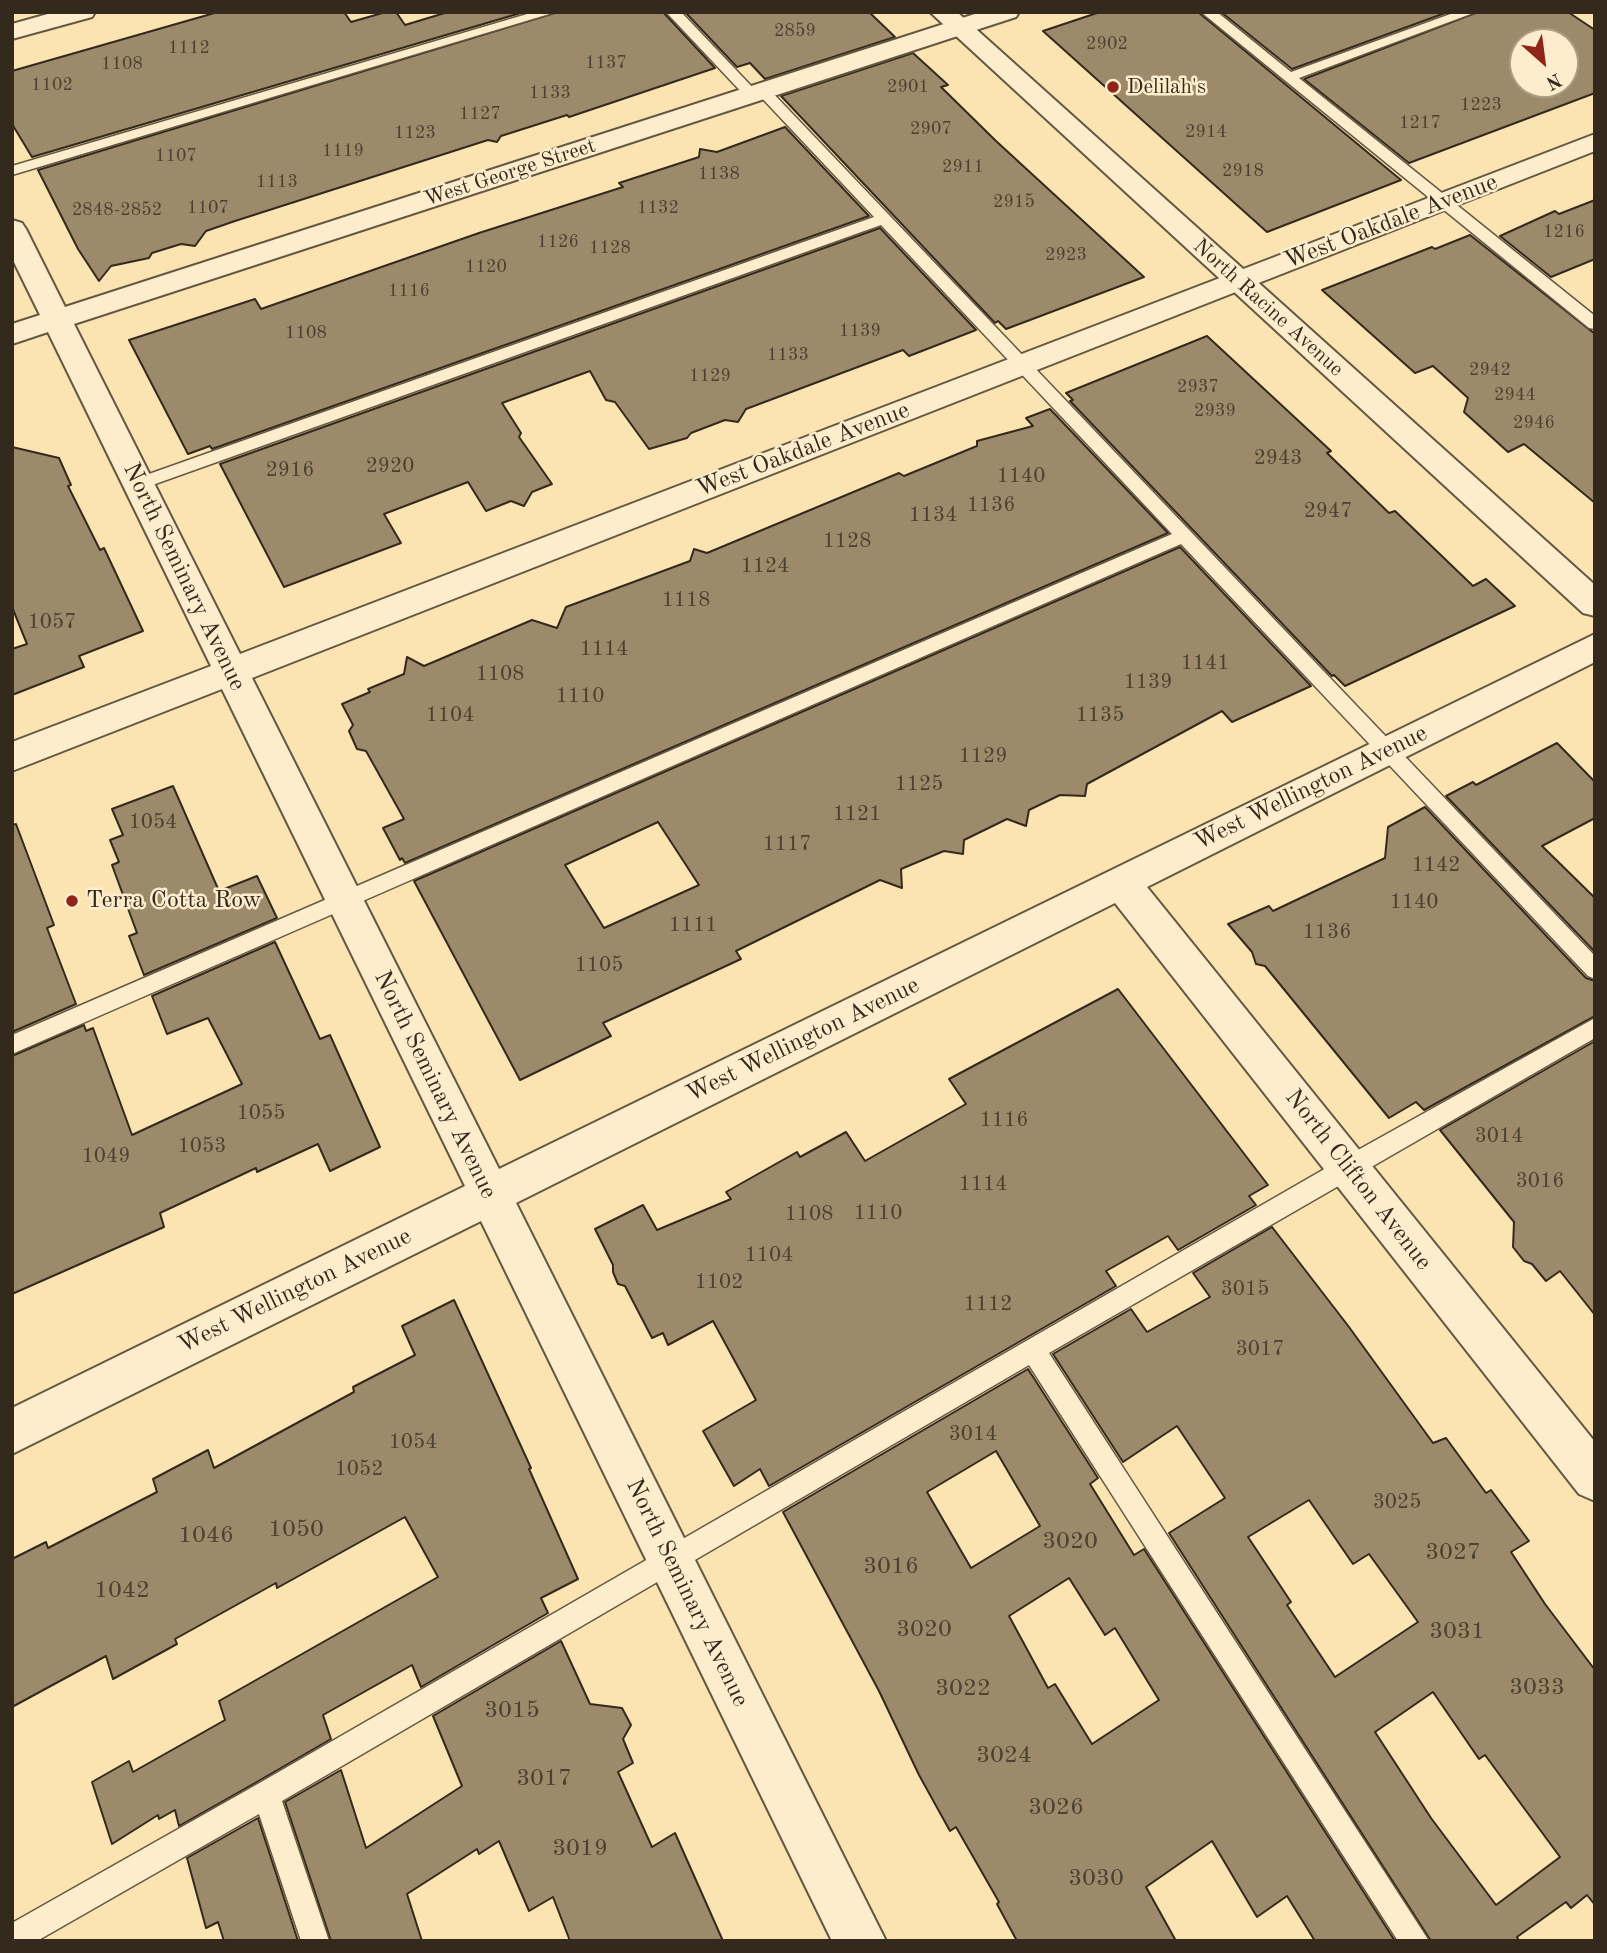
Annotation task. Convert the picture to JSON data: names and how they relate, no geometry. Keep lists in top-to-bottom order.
{
  "streets": {
    "street": [
      "West George Street",
      "West Oakdale Avenue",
      "North Racine Avenue",
      "North Seminary Avenue",
      "West Wellington Avenue",
      "North Clifton Avenue"
    ]
  },
  "crossings": [
    ["West George Street", "North Racine Avenue"],
    ["West George Street", "North Seminary Avenue"],
    ["West Oakdale Avenue", "North Racine Avenue"],
    ["West Oakdale Avenue", "North Seminary Avenue"],
    ["North Seminary Avenue", "West Wellington Avenue"],
    ["West Wellington Avenue", "North Clifton Avenue"]
  ],
  "places": ["Delilah's", "Terra Cotta Row"],
  "house_numbers": [
    "2859",
    "2902",
    "1112",
    "1137",
    "1108",
    "1102",
    "2901",
    "1133",
    "1223",
    "1127",
    "1217",
    "2907",
    "2914",
    "1123",
    "1119",
    "1107",
    "2911",
    "2918",
    "1138",
    "1113",
    "2915",
    "1107",
    "1132",
    "2848-2852",
    "1216",
    "1126",
    "1128",
    "2923",
    "1120",
    "1116",
    "1139",
    "1108",
    "1133",
    "2942",
    "1129",
    "2937",
    "2944",
    "2939",
    "2946",
    "2943",
    "2920",
    "2916",
    "1140",
    "1136",
    "2947",
    "1134",
    "1128",
    "1124",
    "1118",
    "1057",
    "1114",
    "1141",
    "1108",
    "1139",
    "1110",
    "1104",
    "1135",
    "1129",
    "1125",
    "1121",
    "1054",
    "1117",
    "1142",
    "1140",
    "1111",
    "1136",
    "1105",
    "1055",
    "1116",
    "3014",
    "1053",
    "1049",
    "3016",
    "1114",
    "1110",
    "1108",
    "1104",
    "1102",
    "3015",
    "1112",
    "3017",
    "3014",
    "1054",
    "1052",
    "3025",
    "1050",
    "1046",
    "3020",
    "3027",
    "3016",
    "1042",
    "3020",
    "3031",
    "3033",
    "3022",
    "3015",
    "3024",
    "3017",
    "3026",
    "3019",
    "3030"
  ],
  "north": "bottom right"
}
